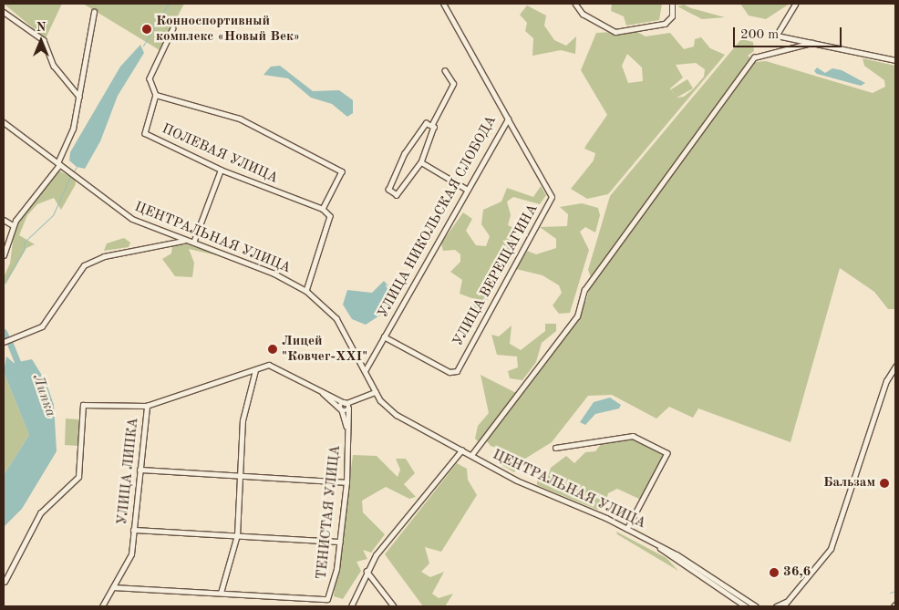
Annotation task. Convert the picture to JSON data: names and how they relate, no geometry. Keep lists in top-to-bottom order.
{
  "streets": {
    "street": [
      "ПОЛЕВАЯ УЛИЦА",
      "УЛИЦА НИКОЛЬСКАЯ СЛОБОДА",
      "ЦЕНТРАЛЬНАЯ УЛИЦА",
      "УЛИЦА ВЕРЕЩАГИНА",
      "УЛИЦА ЛИПКА",
      "ТЕНИСТАЯ УЛИЦА"
    ]
  },
  "crossings": [
    ["УЛИЦА НИКОЛЬСКАЯ СЛОБОДА", "ЦЕНТРАЛЬНАЯ УЛИЦА"],
    ["УЛИЦА НИКОЛЬСКАЯ СЛОБОДА", "УЛИЦА ВЕРЕЩАГИНА"]
  ],
  "water": ["Липка"],
  "places": [
    "Конноспортивный комплекс «Новый Век»",
    "Лицей \"Ковчег-XXI\"",
    "Бальзам",
    "36,6"
  ],
  "scale_bar": "200 m",
  "north": "top"
}
